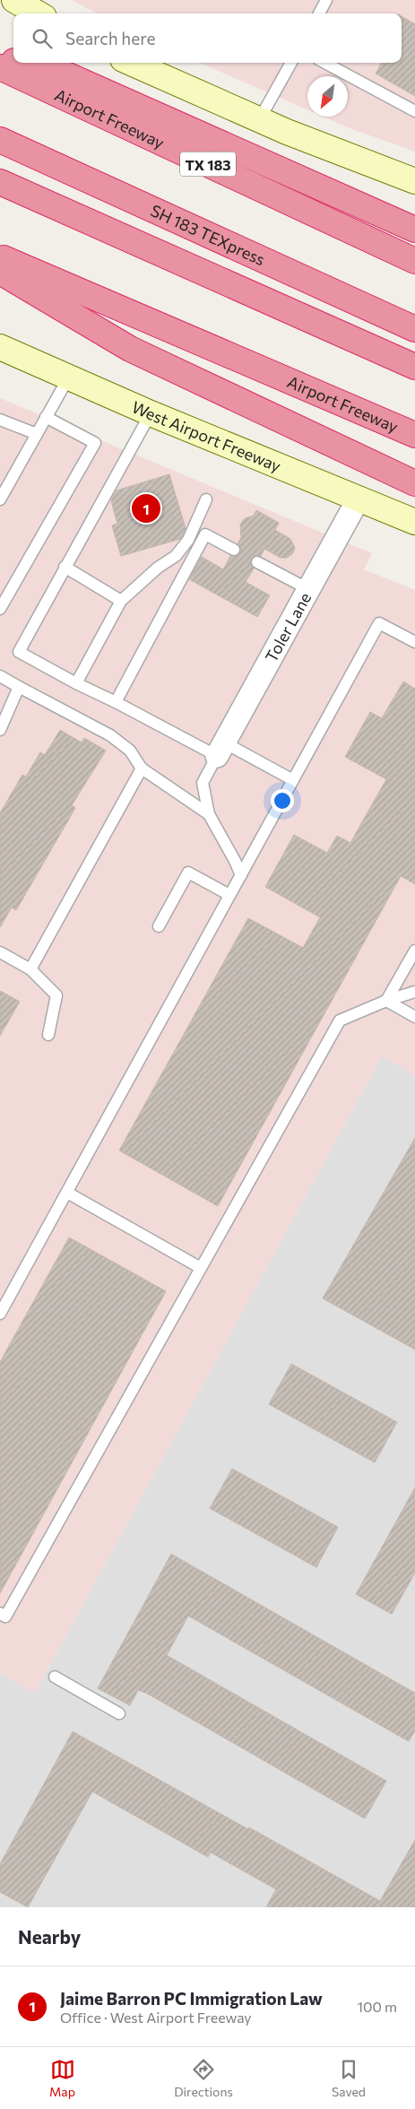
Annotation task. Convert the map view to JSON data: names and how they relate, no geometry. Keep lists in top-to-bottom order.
{
  "streets": {
    "highway": ["Airport Freeway", "TX 183", "SH 183 TEXpress"],
    "main road": ["West Airport Freeway"],
    "street": ["Toler Lane"]
  },
  "crossings": [
    ["West Airport Freeway", "Toler Lane"]
  ],
  "north": "bottom left",
  "page": {
    "search": "Search here",
    "pins": "1",
    "heading": "Nearby",
    "list": [
      {
        "mark": "1",
        "name": "Jaime Barron PC Immigration Law",
        "note": "Office · West Airport Freeway",
        "value": "100 m"
      }
    ],
    "nav": ["Map", "Directions", "Saved"]
  }
}
